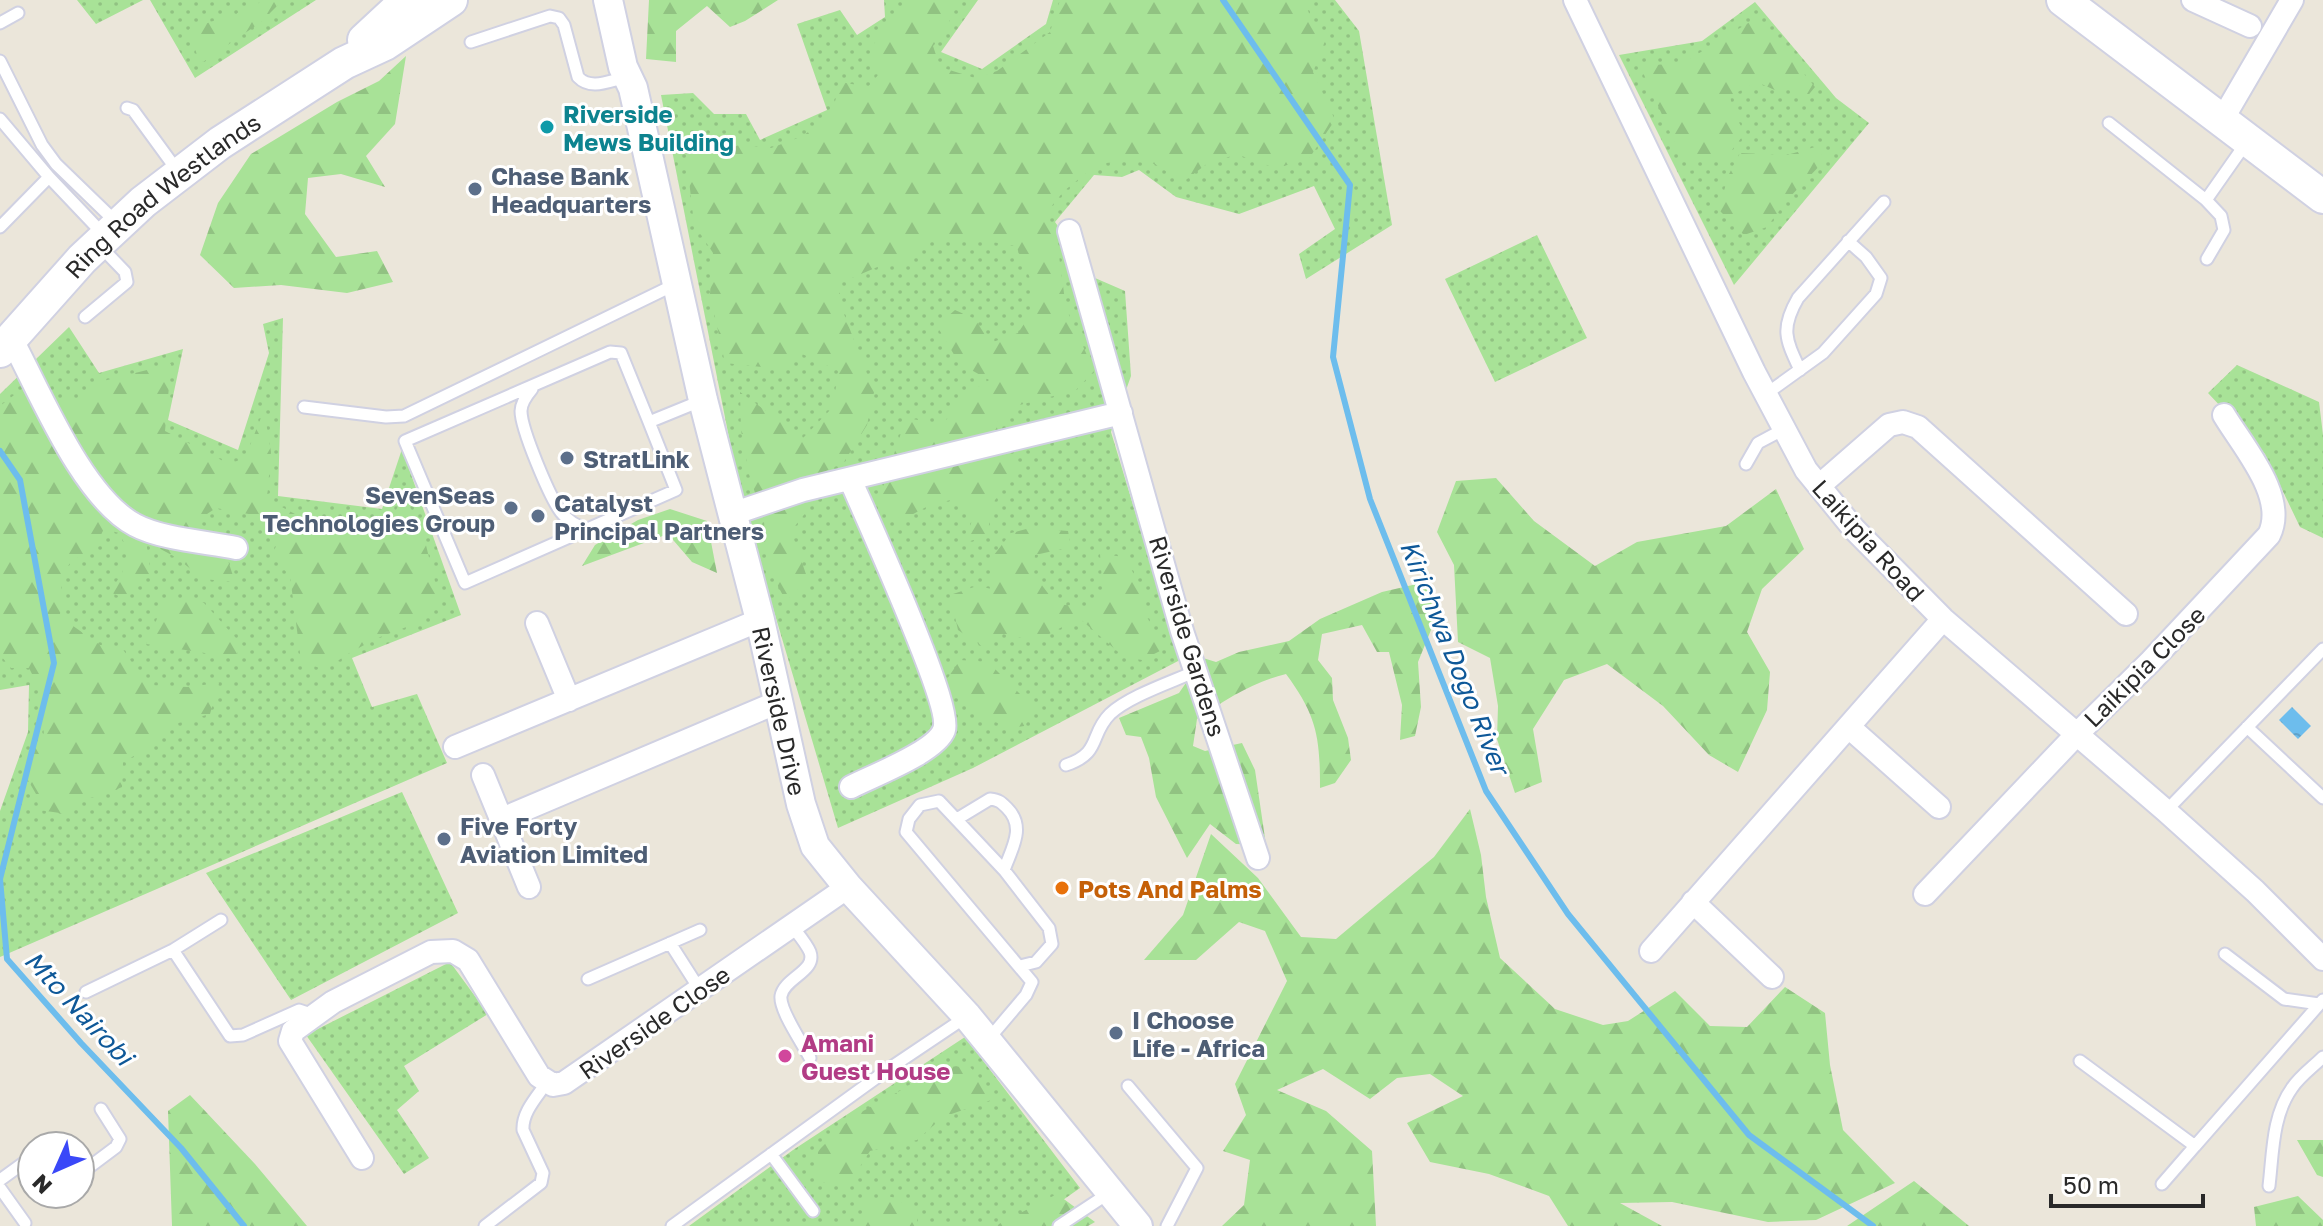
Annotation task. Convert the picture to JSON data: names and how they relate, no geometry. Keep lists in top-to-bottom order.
{
  "streets": {
    "main road": ["Ring Road Westlands"],
    "street": [
      "Laikipia Road",
      "Riverside Gardens",
      "Laikipia Close",
      "Riverside Drive",
      "Riverside Close"
    ]
  },
  "crossings": [
    ["Laikipia Road", "Laikipia Close"],
    ["Riverside Drive", "Riverside Close"]
  ],
  "water": ["Kirichwa Dogo River", "Mto Nairobi"],
  "places": [
    "Riverside Mews Building",
    "Chase Bank Headquarters",
    "StratLink",
    "SevenSeas Technologies Group",
    "Catalyst Principal Partners",
    "Five Forty Aviation Limited",
    "Pots And Palms",
    "I Choose Life - Africa",
    "Amani Guest House"
  ],
  "scale_bar": "50 m",
  "north": "bottom left"
}
